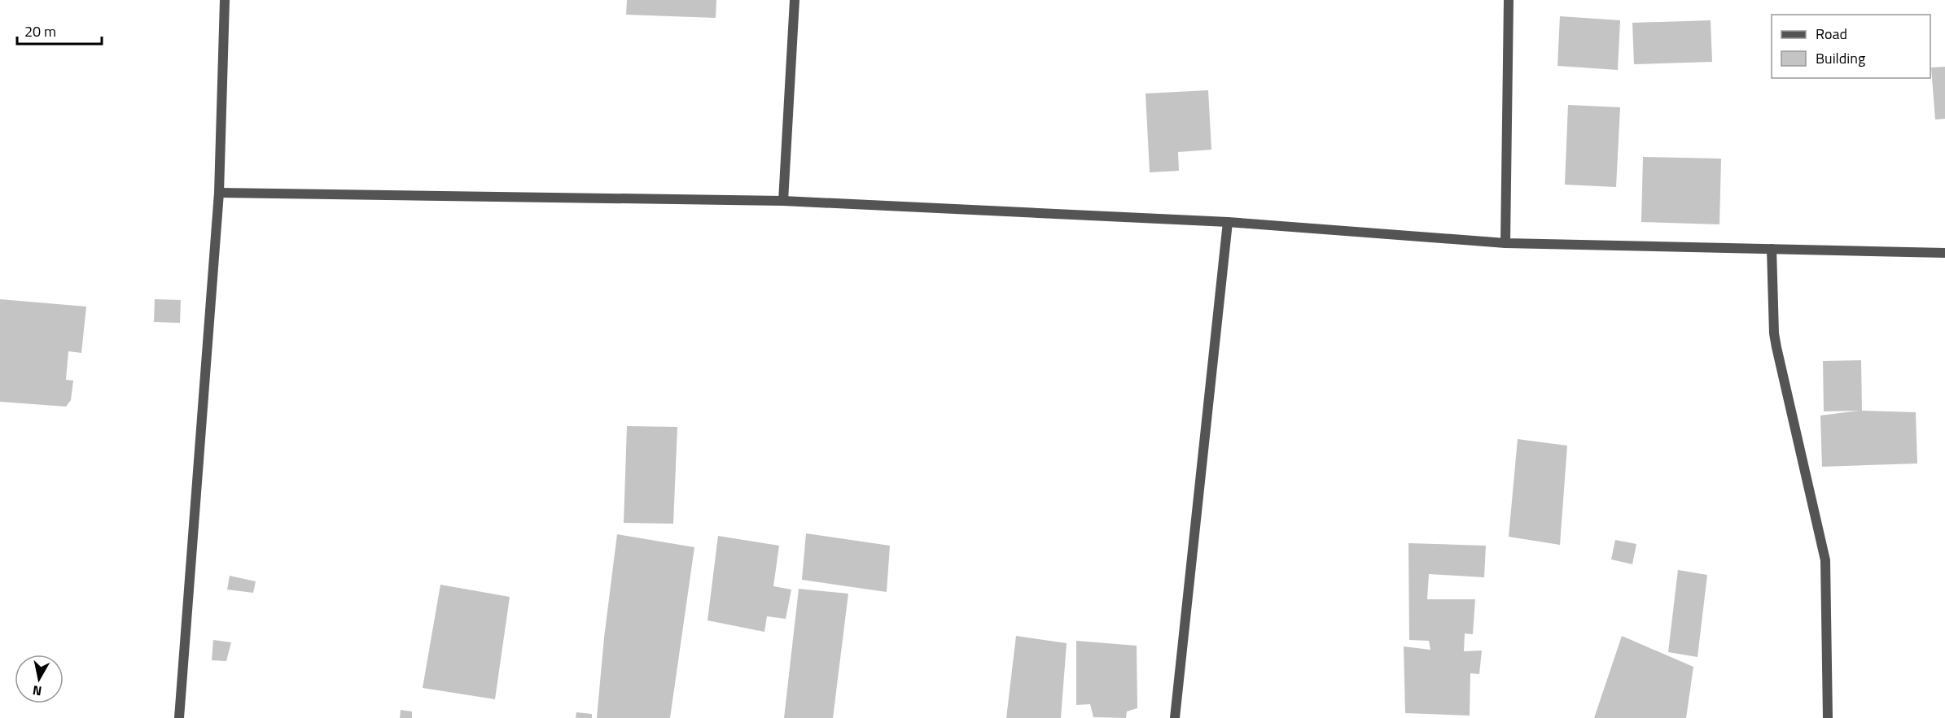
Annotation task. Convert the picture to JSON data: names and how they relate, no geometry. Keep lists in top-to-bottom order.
{
  "legend": ["Road", "Building"],
  "scale_bar": "20 m",
  "north": "bottom"
}
